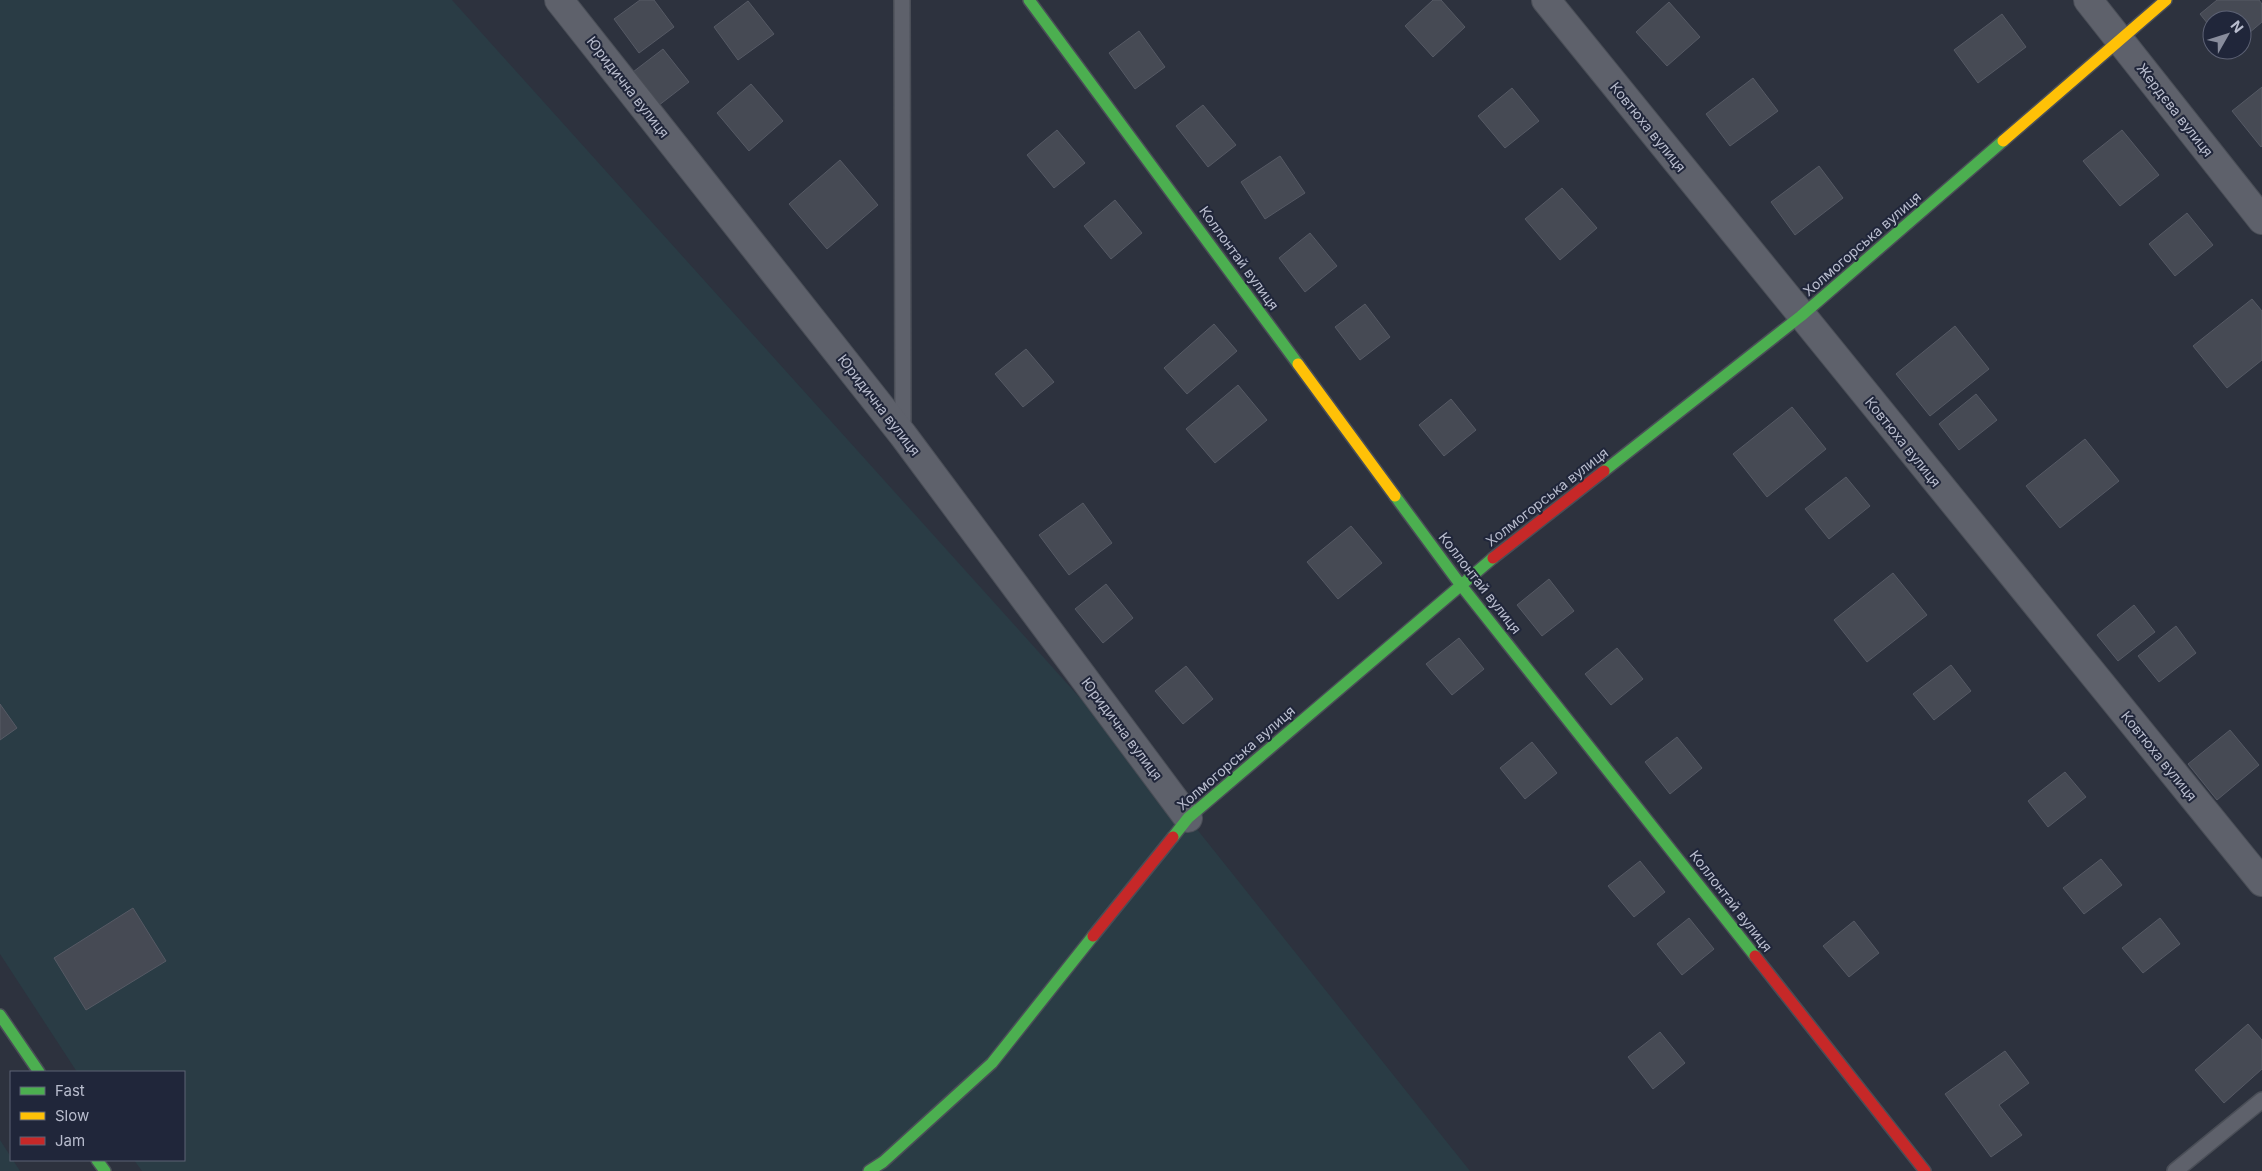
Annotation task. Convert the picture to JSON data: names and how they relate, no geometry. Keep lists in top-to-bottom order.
{
  "streets": {
    "street": [
      "Юридична вулиця",
      "Жердєва вулиця",
      "Ковтюха вулиця",
      "Холмогорська вулиця",
      "Коллонтай вулиця"
    ]
  },
  "crossings": [
    ["Юридична вулиця", "Холмогорська вулиця"],
    ["Жердєва вулиця", "Холмогорська вулиця"],
    ["Ковтюха вулиця", "Холмогорська вулиця"],
    ["Холмогорська вулиця", "Коллонтай вулиця"]
  ],
  "legend": ["Fast", "Slow", "Jam"],
  "north": "top right"
}
